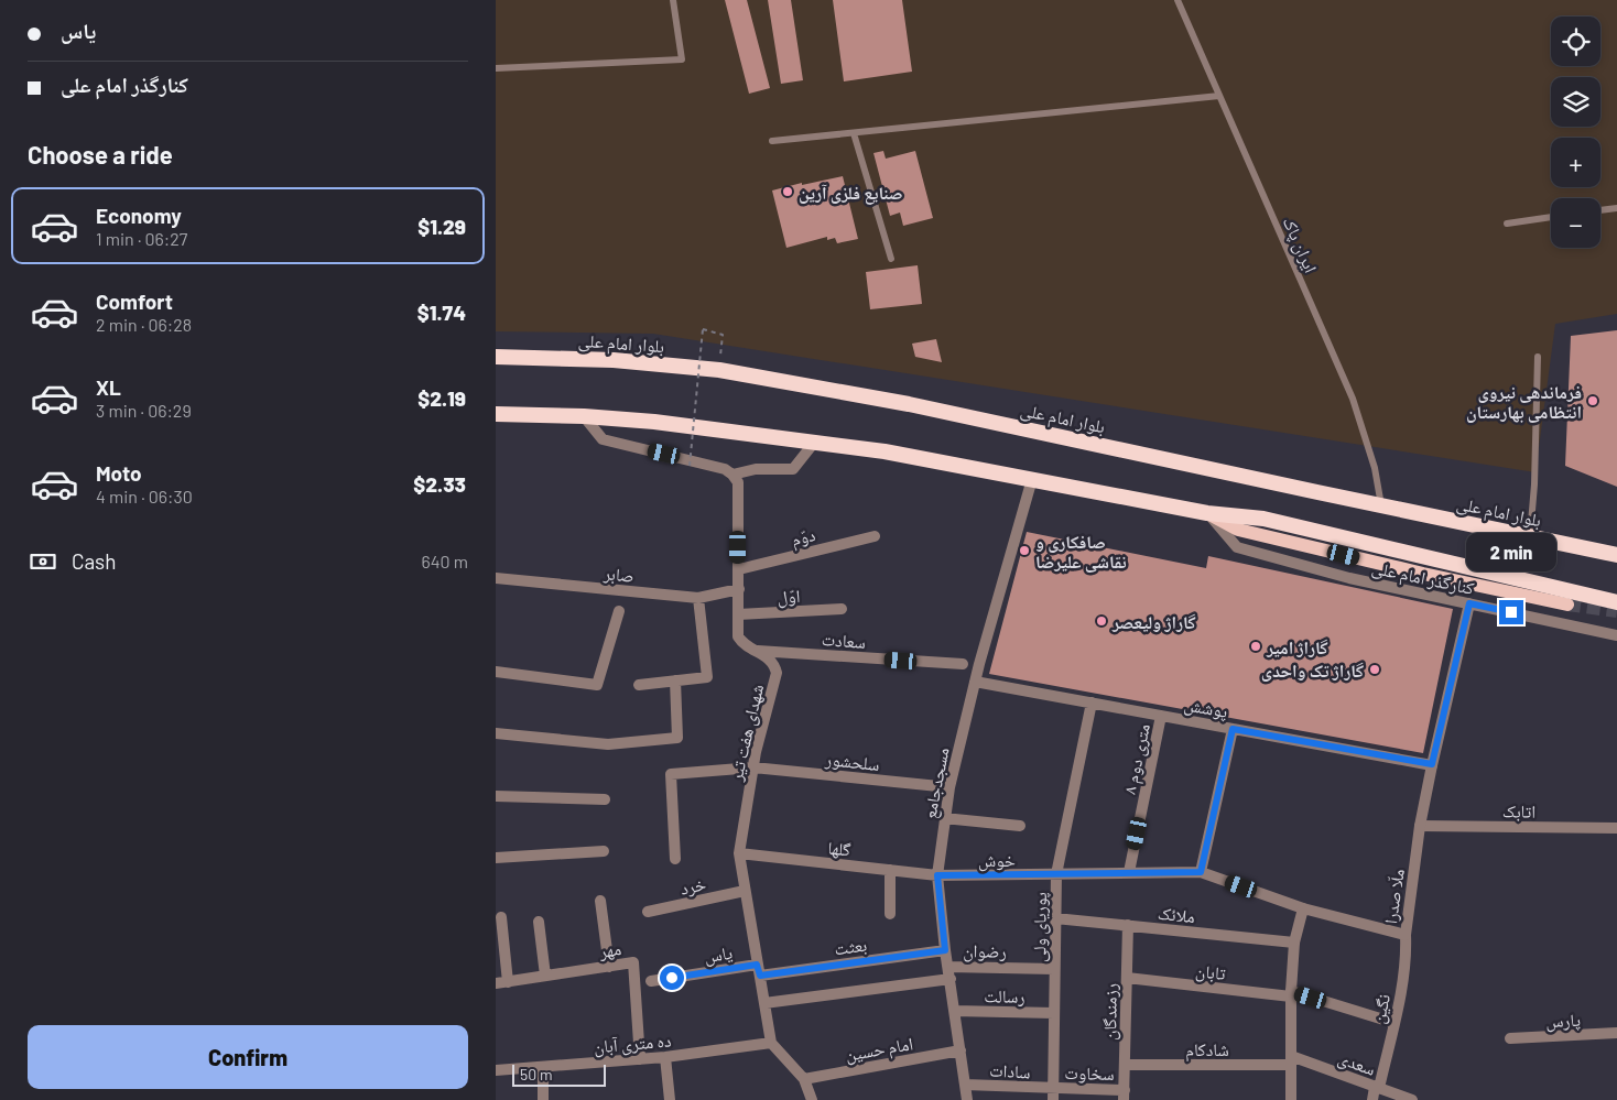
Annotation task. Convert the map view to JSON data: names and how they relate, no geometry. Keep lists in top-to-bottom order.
{
  "streets": {
    "highway": ["بلوار امام علی"],
    "street": [
      "دوّم",
      "صابر",
      "کنارگذر امام علی",
      "اوّل",
      "سعادت",
      "پوشش",
      "شهدای هفت تیر",
      "۸ متری دوم",
      "سلحشور",
      "مسجدجامع",
      "اتابک",
      "گلها",
      "خوش",
      "خرد",
      "ملّا صدرا",
      "ملائک",
      "پوریای ولی",
      "بعثت",
      "مهر",
      "رضوان",
      "یاس",
      "تابان",
      "رسالت",
      "نگین",
      "رزمندگان",
      "پارس",
      "ده متری آبان",
      "امام حسین",
      "شادکام",
      "سعدی",
      "سادات",
      "سخاوت"
    ],
    "lane": ["ایران پاک"]
  },
  "crossings": [
    ["ایران پاک", "بلوار امام علی"],
    ["دوّم", "شهدای هفت تیر"],
    ["صابر", "شهدای هفت تیر"],
    ["کنارگذر امام علی", "ملّا صدرا"],
    ["اوّل", "شهدای هفت تیر"],
    ["سعادت", "شهدای هفت تیر"],
    ["پوشش", "۸ متری دوم"],
    ["پوشش", "مسجدجامع"],
    ["پوشش", "ملّا صدرا"],
    ["پوشش", "پوریای ولی"],
    ["شهدای هفت تیر", "سلحشور"],
    ["شهدای هفت تیر", "گلها"],
    ["شهدای هفت تیر", "خرد"],
    ["شهدای هفت تیر", "بعثت"],
    ["شهدای هفت تیر", "یاس"],
    ["شهدای هفت تیر", "ده متری آبان"],
    ["۸ متری دوم", "خوش"],
    ["سلحشور", "مسجدجامع"],
    ["مسجدجامع", "گلها"],
    ["مسجدجامع", "خوش"],
    ["مسجدجامع", "بعثت"],
    ["مسجدجامع", "رضوان"],
    ["مسجدجامع", "رسالت"],
    ["مسجدجامع", "امام حسین"],
    ["مسجدجامع", "سادات"],
    ["اتابک", "ملّا صدرا"],
    ["گلها", "خوش"],
    ["خوش", "ملّا صدرا"],
    ["خوش", "پوریای ولی"],
    ["ملّا صدرا", "نگین"],
    ["ملائک", "پوریای ولی"],
    ["ملائک", "رزمندگان"],
    ["پوریای ولی", "رضوان"],
    ["پوریای ولی", "رسالت"],
    ["پوریای ولی", "سادات"],
    ["پوریای ولی", "سخاوت"],
    ["بعثت", "یاس"],
    ["مهر", "ده متری آبان"],
    ["تابان", "نگین"],
    ["تابان", "رزمندگان"],
    ["نگین", "سعدی"],
    ["رزمندگان", "شادکام"],
    ["رزمندگان", "سخاوت"],
    ["شادکام", "سعدی"],
    ["سادات", "سخاوت"]
  ],
  "places": [
    "صنایع فلزی آرین",
    "فرماندهی نیروی انتظامی بهارستان",
    "صافکاری و نقاشی عليرضا",
    "گاراژ ولیعصر",
    "گاراژ امیر",
    "گاراژ تک واحدی"
  ],
  "scale_bar": "50 m",
  "page": {
    "banner": ["یاس", "کنارگذر امام علی"],
    "map_buttons": ["+", "−"],
    "heading": "Choose a ride",
    "list": [
      {
        "name": "Economy",
        "note": "1 min · 06:27",
        "value": "$1.29"
      },
      {
        "name": "Comfort",
        "note": "2 min · 06:28",
        "value": "$1.74"
      },
      {
        "name": "XL",
        "note": "3 min · 06:29",
        "value": "$2.19"
      },
      {
        "name": "Moto",
        "note": "4 min · 06:30",
        "value": "$2.33"
      }
    ],
    "pay": ["Cash", "640 m"],
    "bubble": "2 min",
    "buttons": "Confirm",
    "scale": "50 m"
  }
}
